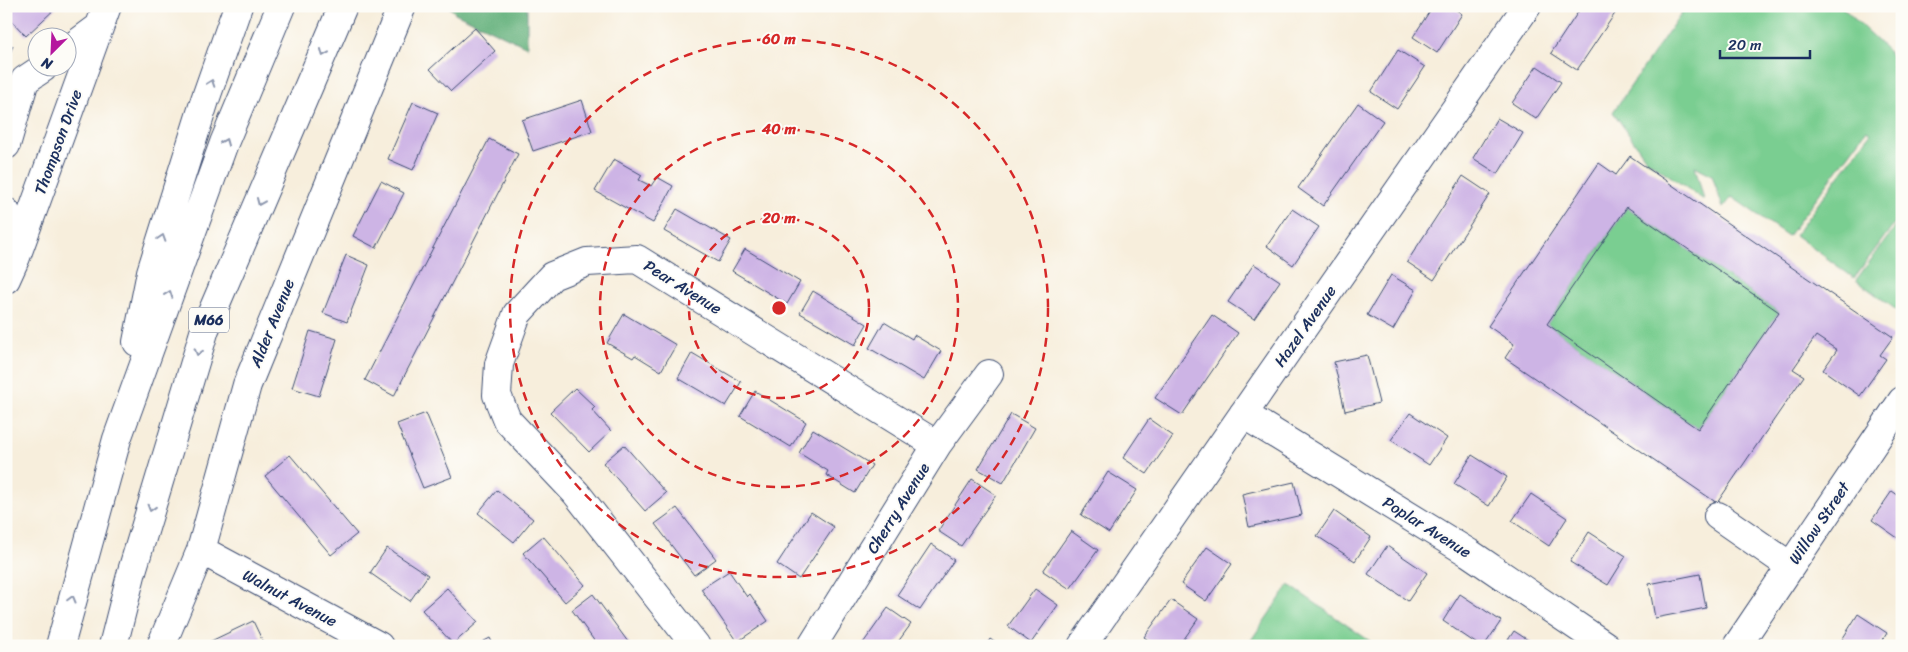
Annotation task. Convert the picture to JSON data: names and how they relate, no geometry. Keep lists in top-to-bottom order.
{
  "streets": {
    "main road": [
      "Thompson Drive",
      "Pear Avenue",
      "M66",
      "Alder Avenue",
      "Hazel Avenue",
      "Cherry Avenue",
      "Willow Street",
      "Poplar Avenue",
      "Walnut Avenue"
    ]
  },
  "crossings": [
    ["Pear Avenue", "Cherry Avenue"],
    ["Alder Avenue", "Walnut Avenue"],
    ["Hazel Avenue", "Poplar Avenue"]
  ],
  "scale_bar": "20 m",
  "north": "bottom left",
  "rings": ["60 m", "40 m", "20 m"]
}
